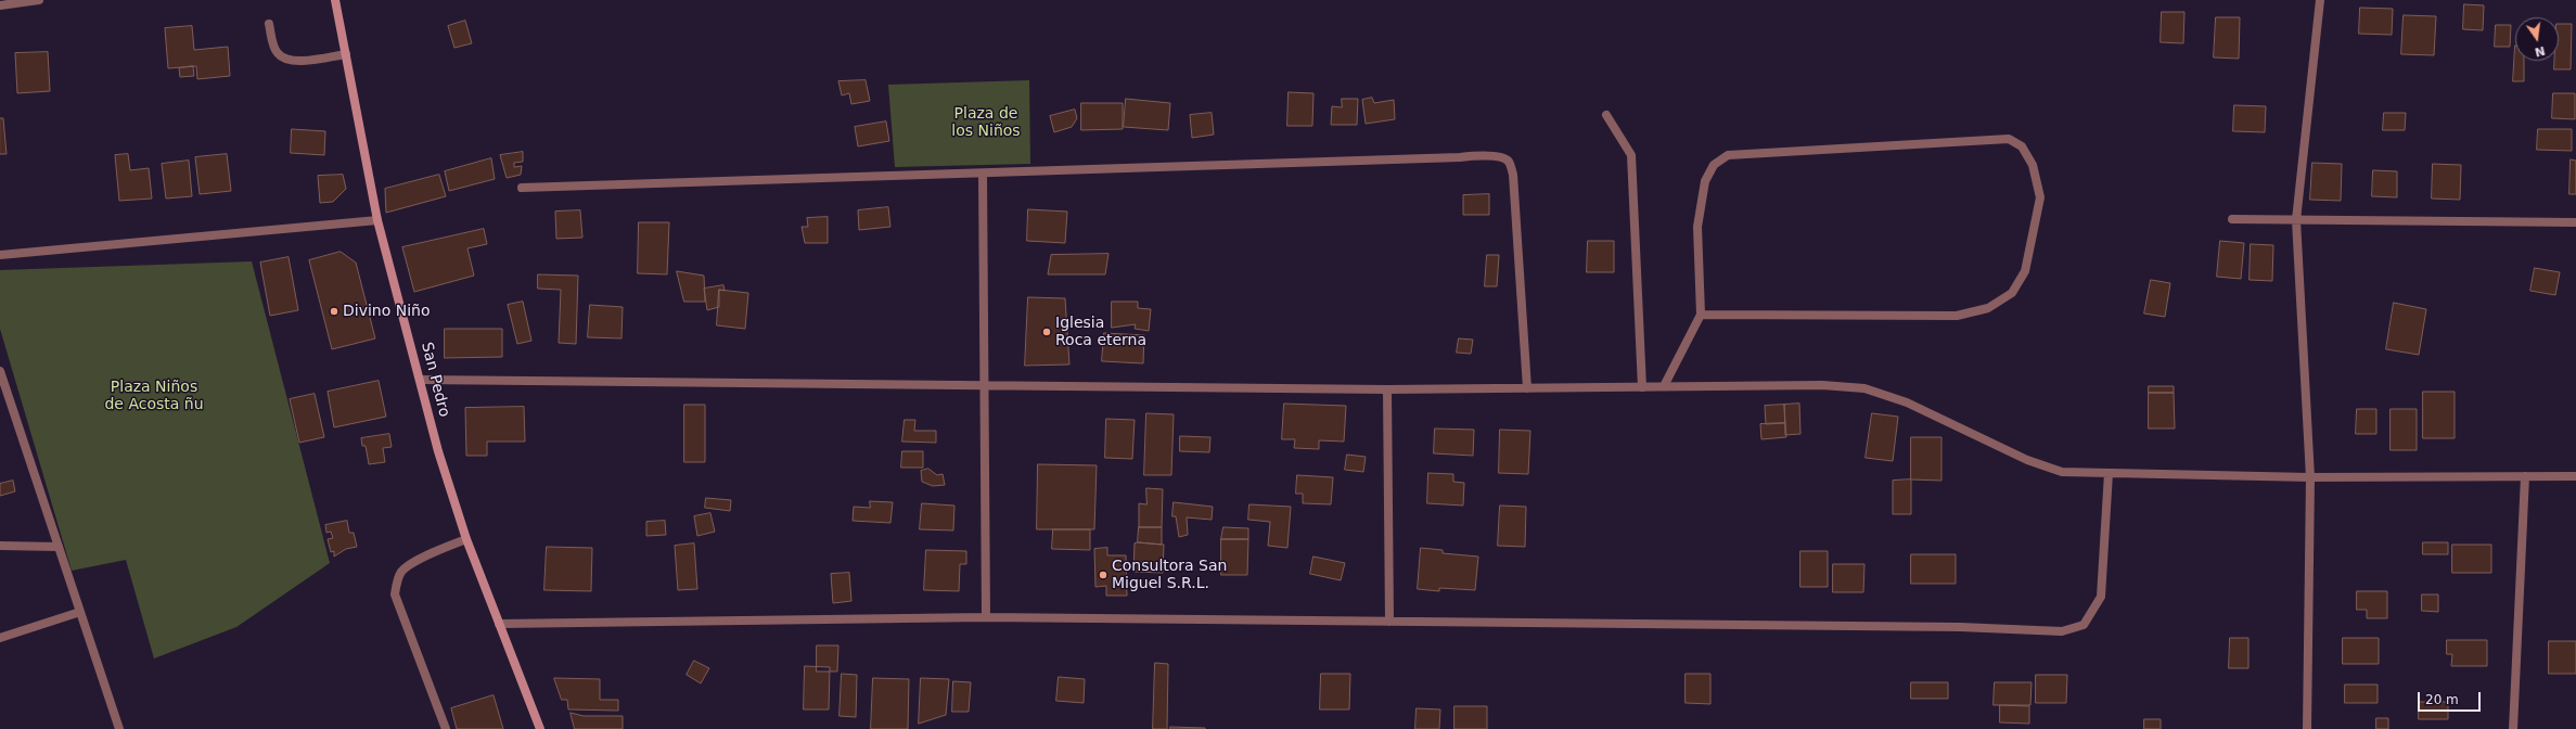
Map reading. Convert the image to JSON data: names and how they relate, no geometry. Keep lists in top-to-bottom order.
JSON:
{
  "streets": {
    "main road": ["San Pedro"]
  },
  "parks": ["Plaza de los Niños", "Plaza Niños de Acosta ñu"],
  "places": ["Divino Niño", "Iglesia Roca eterna", "Consultora San Miguel S.R.L."],
  "scale_bar": "20 m",
  "north": "bottom"
}
